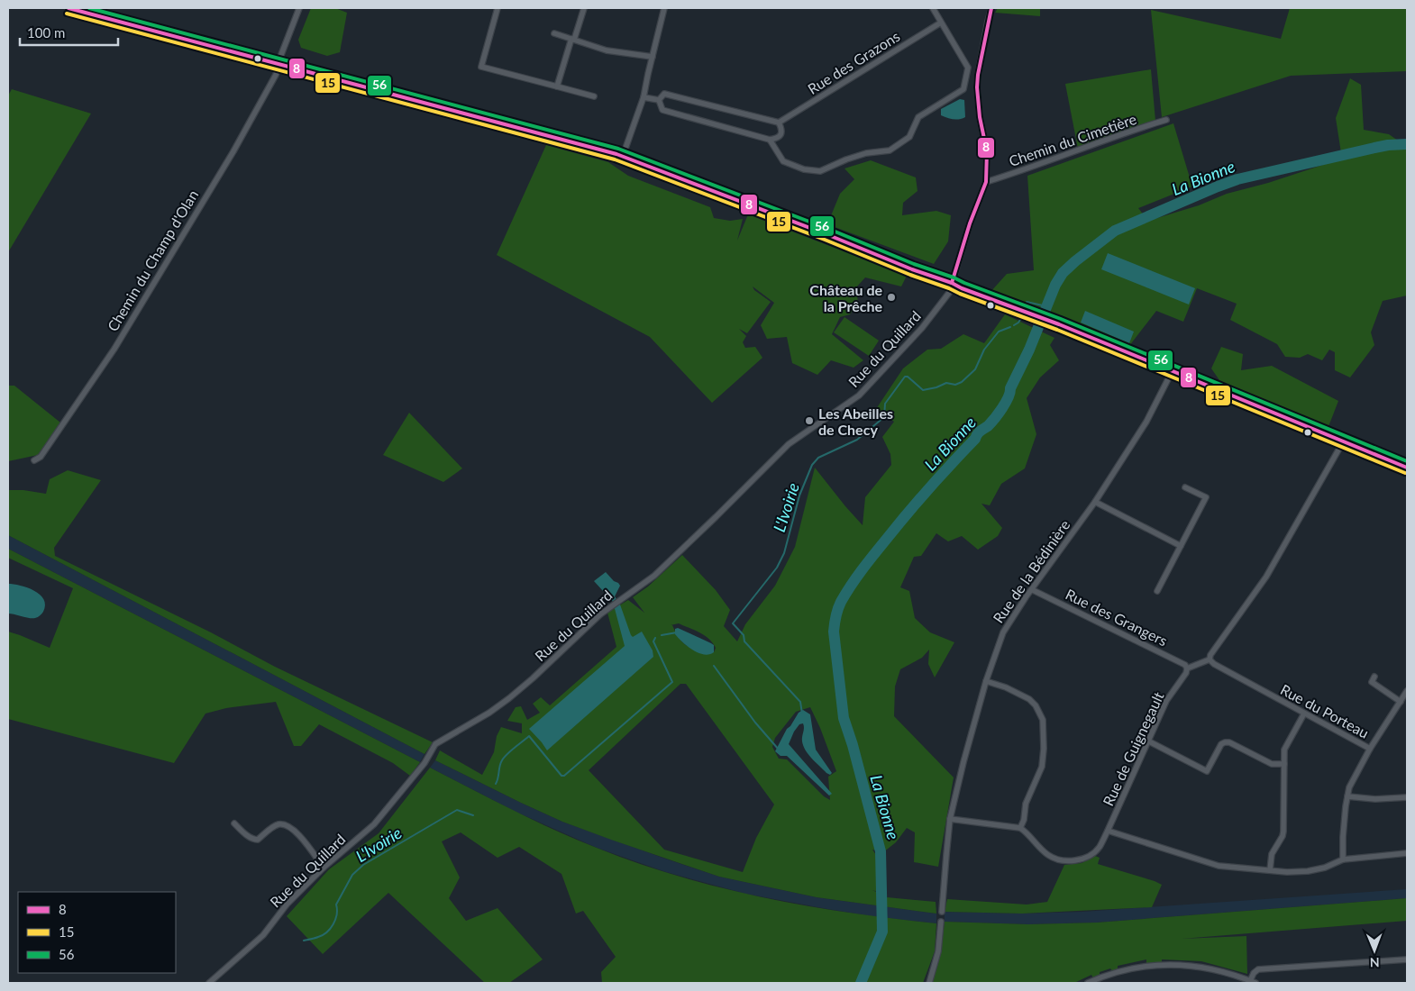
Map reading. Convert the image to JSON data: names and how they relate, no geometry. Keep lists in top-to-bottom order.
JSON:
{
  "streets": {
    "street": [
      "Rue des Grazons",
      "Chemin du Cimetière",
      "Chemin du Champ d'Olan",
      "Rue du Quillard",
      "Rue de la Bédinière",
      "Rue des Grangers",
      "Rue du Porteau",
      "Rue de Guignegault"
    ]
  },
  "crossings": [
    ["Chemin du Cimetière", "Rue du Quillard"],
    ["Rue de la Bédinière", "Rue des Grangers"],
    ["Rue des Grangers", "Rue de Guignegault"]
  ],
  "water": ["La Bionne", "L'Ivoirie"],
  "places": ["Château de la Prêche", "Les Abeilles de Checy"],
  "lines": ["transit line 8", "transit line 56", "transit line 15"],
  "legend": ["8", "15", "56"],
  "scale_bar": "100 m",
  "north": "bottom"
}
